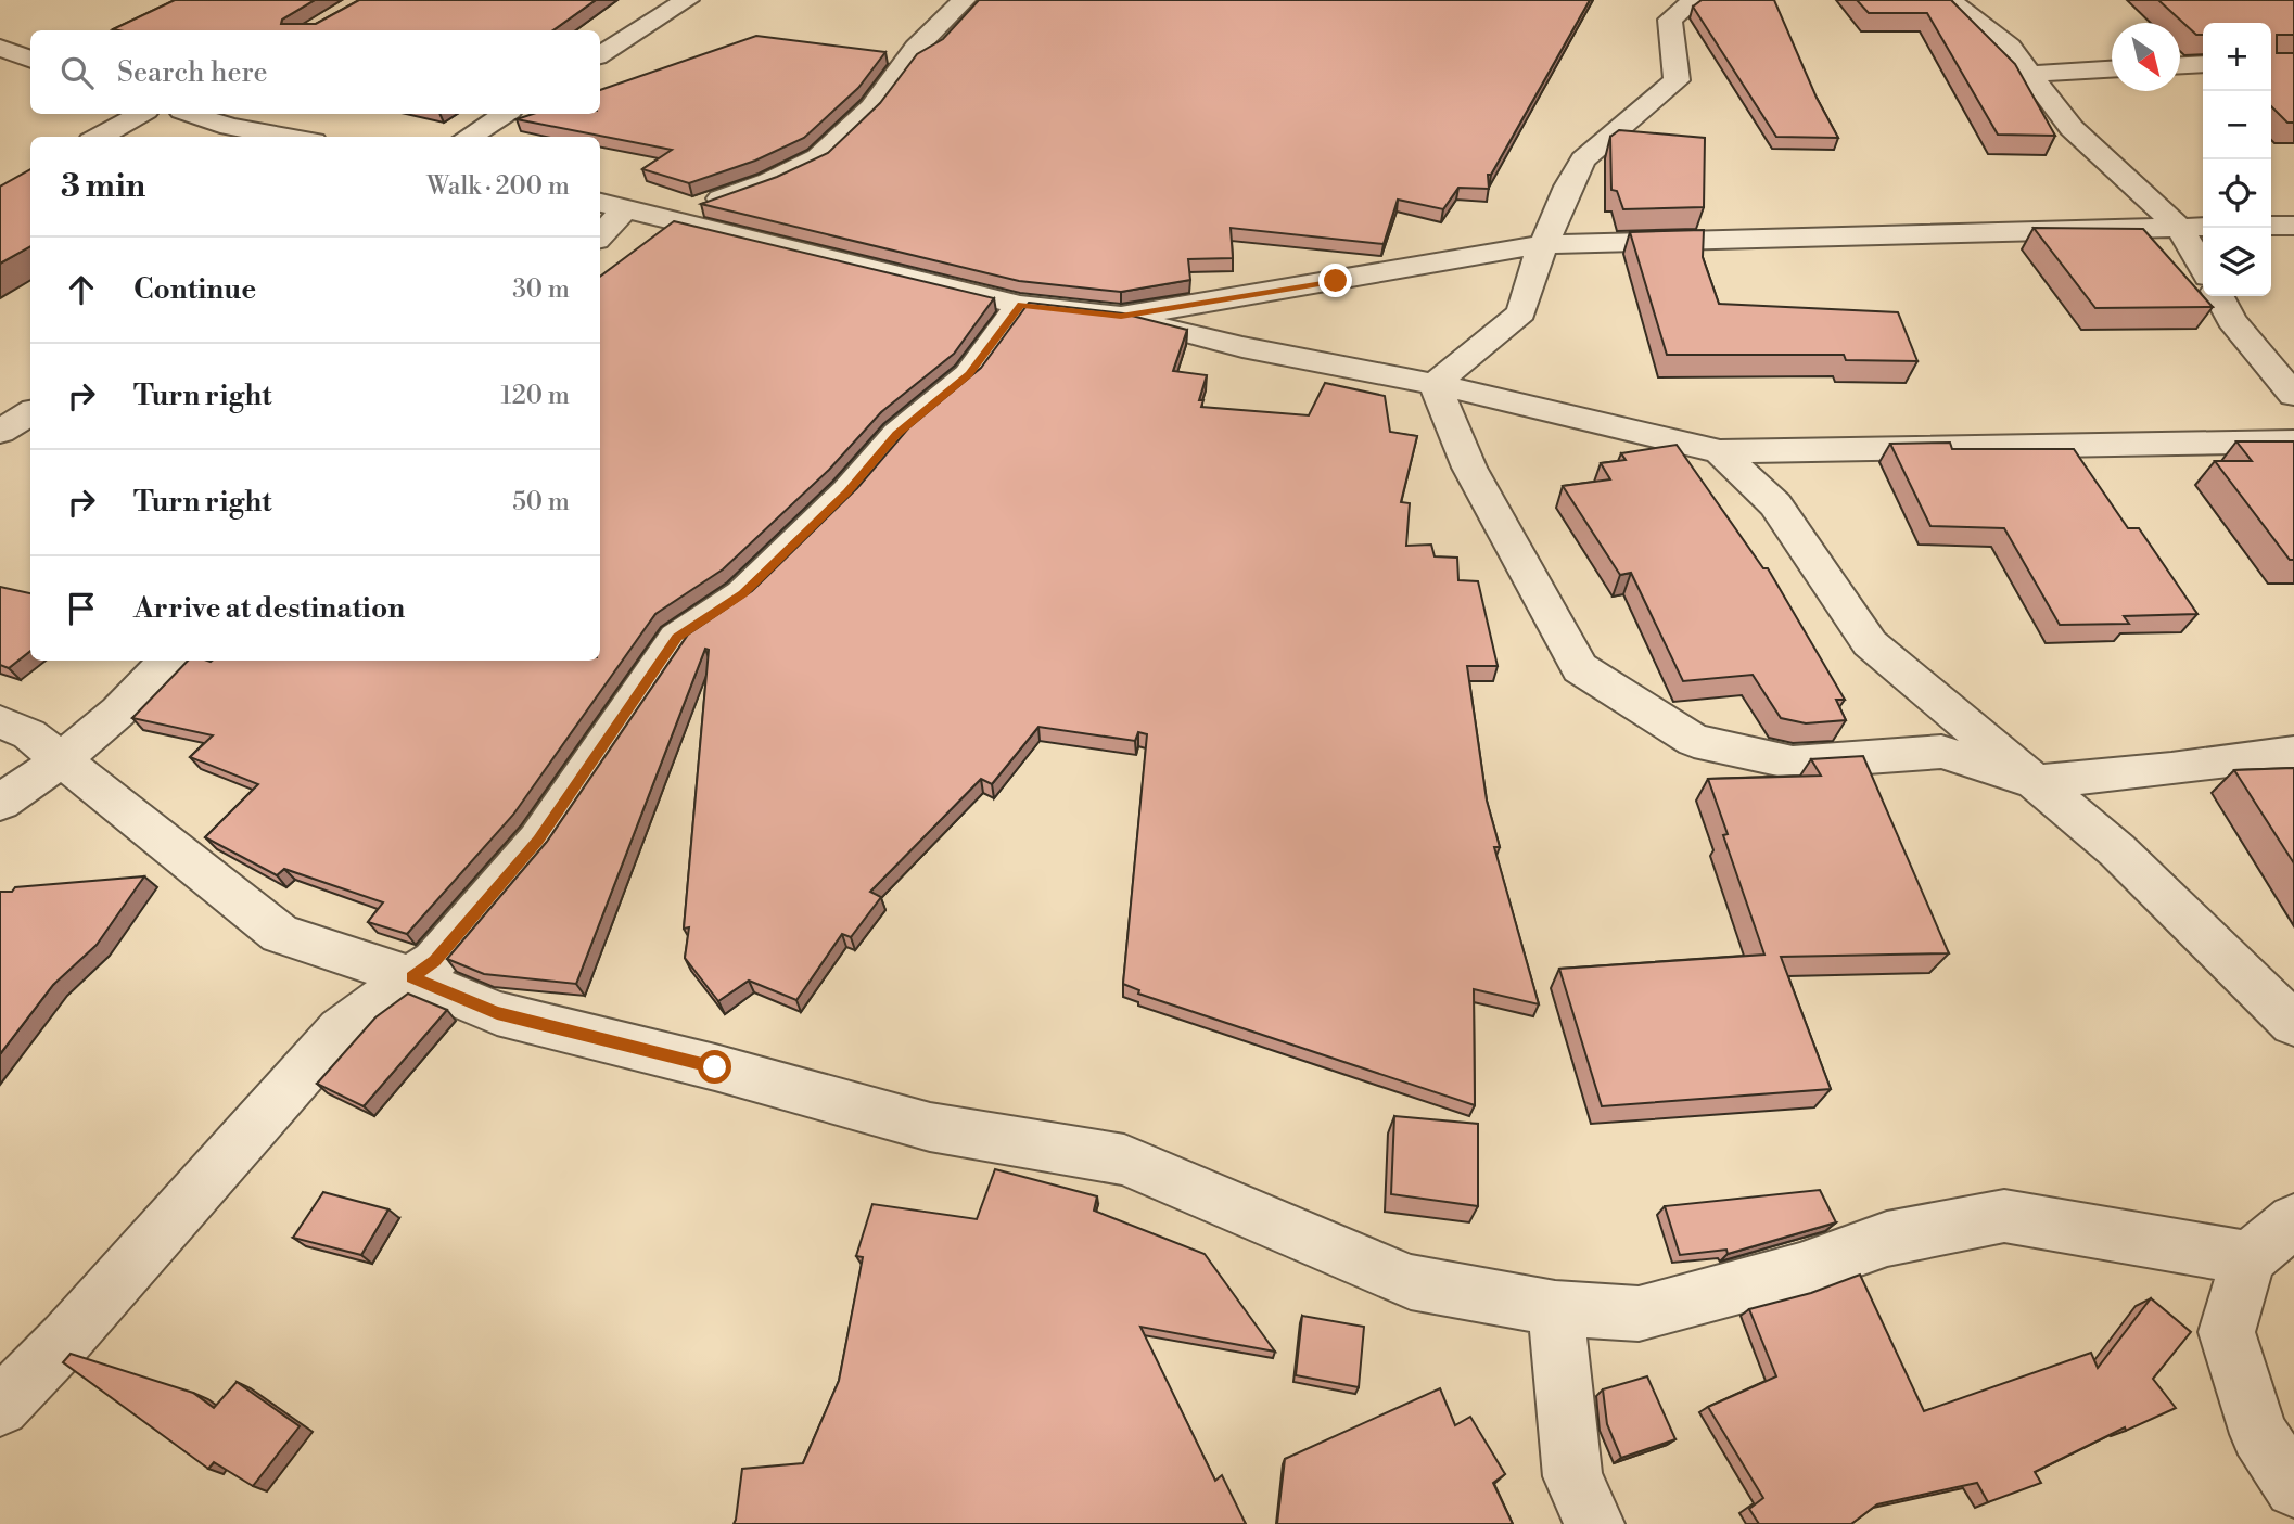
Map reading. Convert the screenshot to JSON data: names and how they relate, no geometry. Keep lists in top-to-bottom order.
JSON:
{
  "north": "bottom right",
  "page": {
    "map_buttons": ["+", "−"],
    "search": "Search here",
    "heading": ["3 min", "Walk · 200 m"],
    "list": [
      ["Continue", "30 m"],
      ["Turn right", "120 m"],
      ["Turn right", "50 m"],
      "Arrive at destination"
    ]
  }
}
